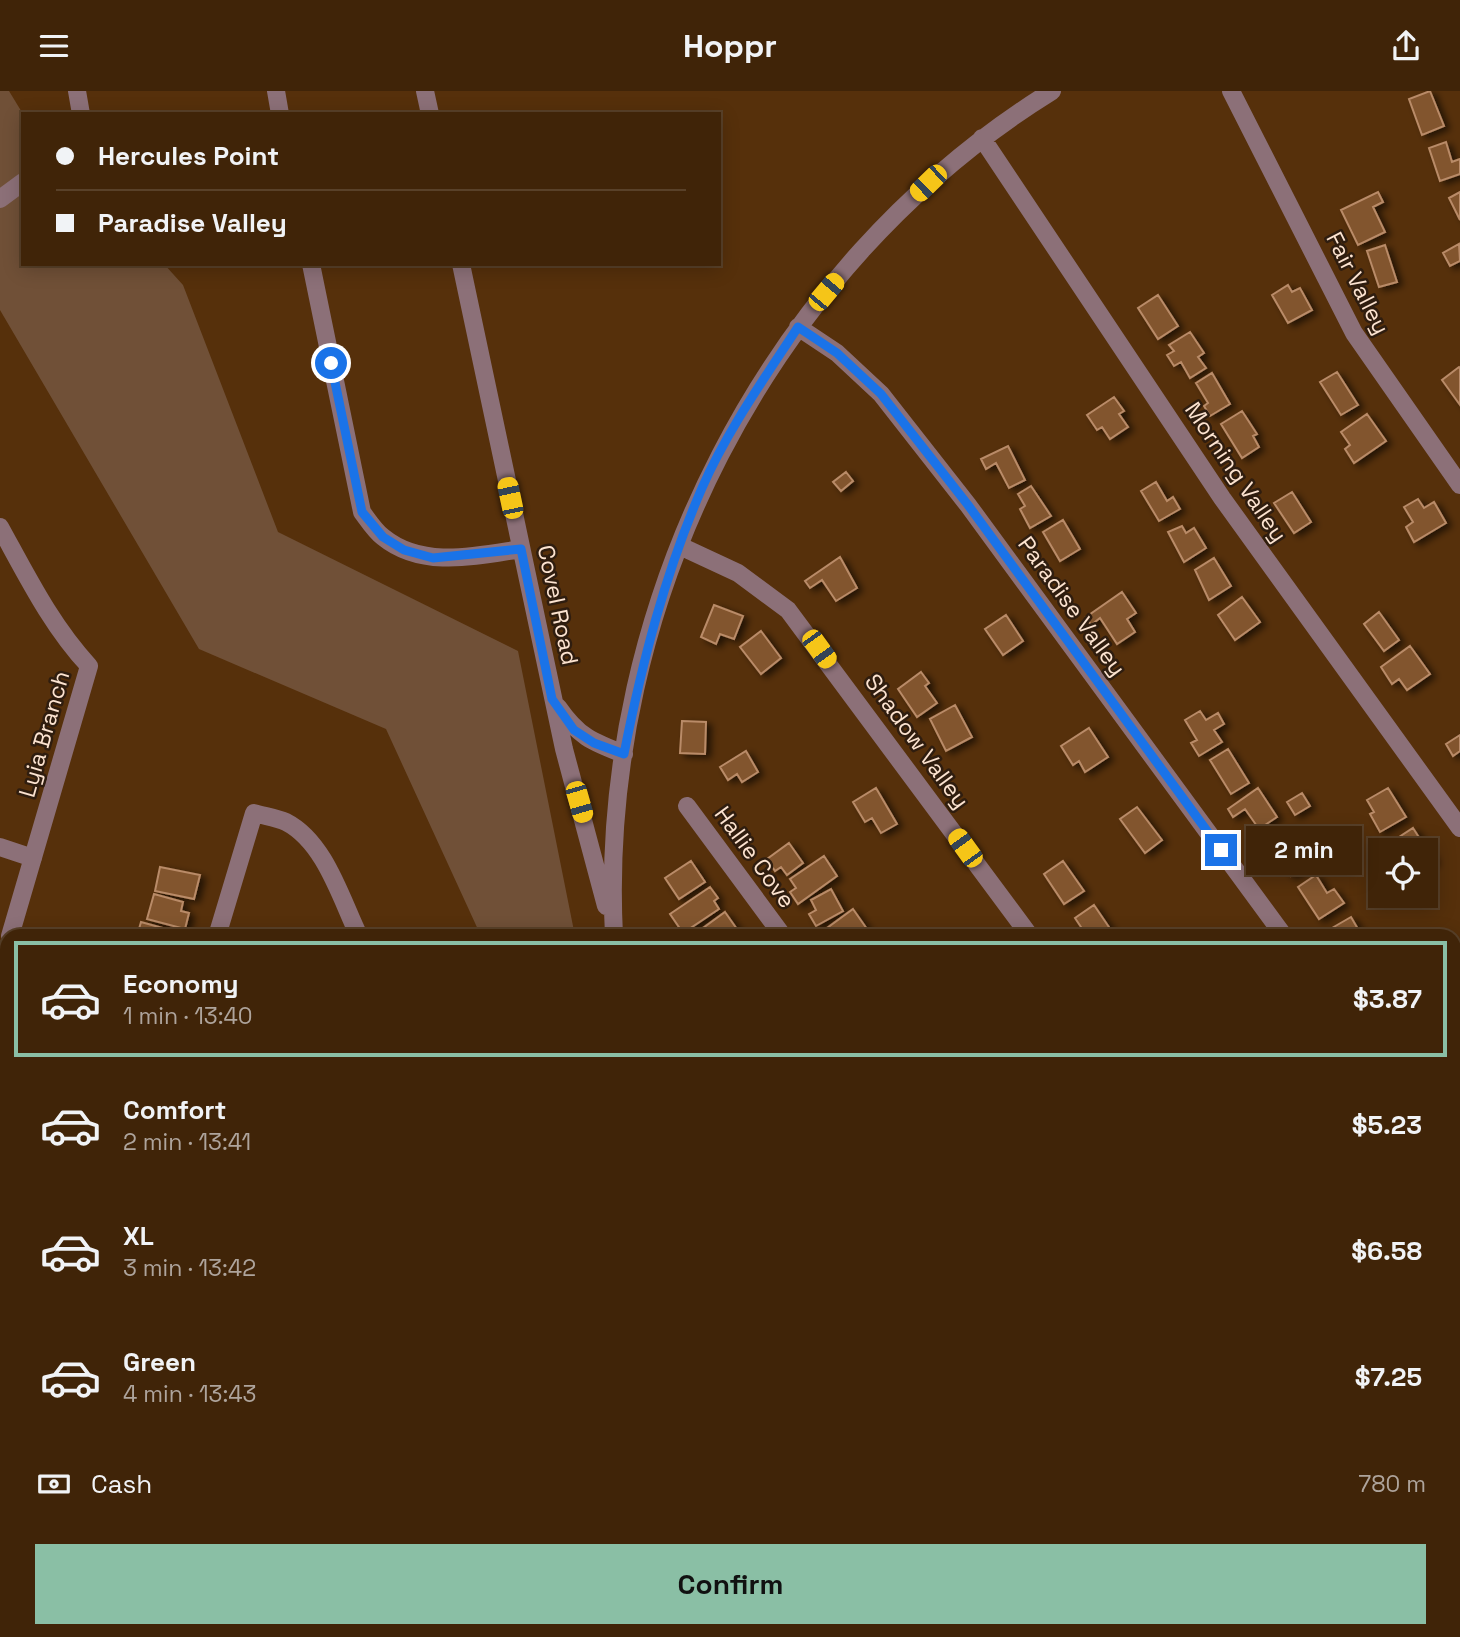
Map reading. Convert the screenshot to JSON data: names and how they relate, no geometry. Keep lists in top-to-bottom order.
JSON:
{
  "streets": {
    "street": [
      "Fair Valley",
      "Morning Valley",
      "Covel Road",
      "Paradise Valley",
      "Lyia Branch",
      "Shadow Valley",
      "Hallie Cove"
    ]
  },
  "page": {
    "header": "Hoppr",
    "banner": ["Hercules Point", "Paradise Valley"],
    "bubble": "2 min",
    "list": [
      {
        "name": "Economy",
        "note": "1 min · 13:40",
        "value": "$3.87"
      },
      {
        "name": "Comfort",
        "note": "2 min · 13:41",
        "value": "$5.23"
      },
      {
        "name": "XL",
        "note": "3 min · 13:42",
        "value": "$6.58"
      },
      {
        "name": "Green",
        "note": "4 min · 13:43",
        "value": "$7.25"
      }
    ],
    "pay": ["Cash", "780 m"],
    "buttons": "Confirm"
  }
}
